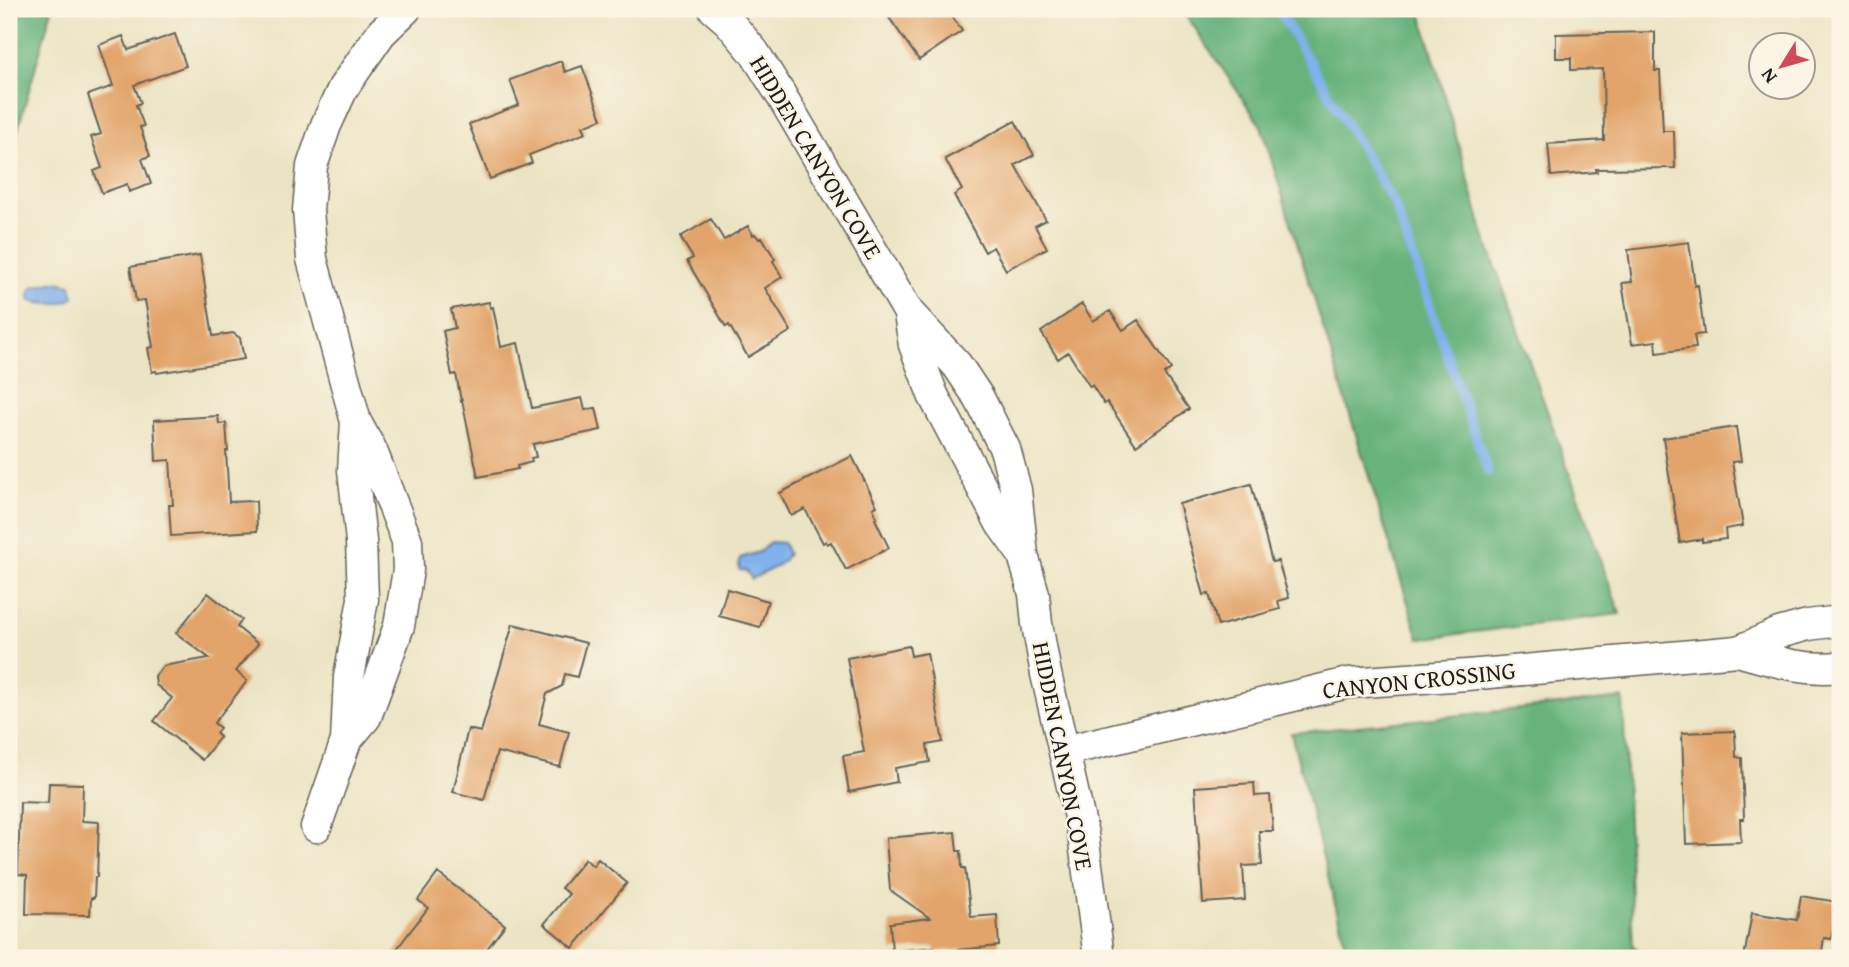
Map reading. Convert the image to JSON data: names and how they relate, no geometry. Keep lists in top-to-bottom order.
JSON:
{
  "streets": {
    "street": ["HIDDEN CANYON COVE", "CANYON CROSSING"]
  },
  "crossings": [
    ["HIDDEN CANYON COVE", "CANYON CROSSING"]
  ],
  "north": "bottom left"
}
